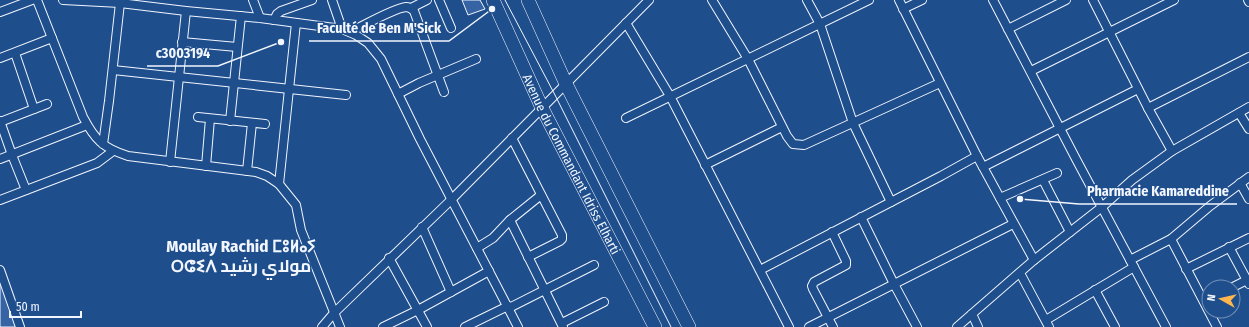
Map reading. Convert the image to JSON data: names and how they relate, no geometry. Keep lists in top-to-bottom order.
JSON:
{
  "streets": {
    "main road": ["Avenue du Commandant Idriss Elharti"]
  },
  "districts": ["Moulay Rachid ⵎⵓⵍⴰⵢ ⵔⵛⵉⴷ مولاي رشيد"],
  "places": ["Faculté de Ben M'Sick", "c3003194", "Pharmacie Kamareddine"],
  "scale_bar": "50 m",
  "north": "left"
}
